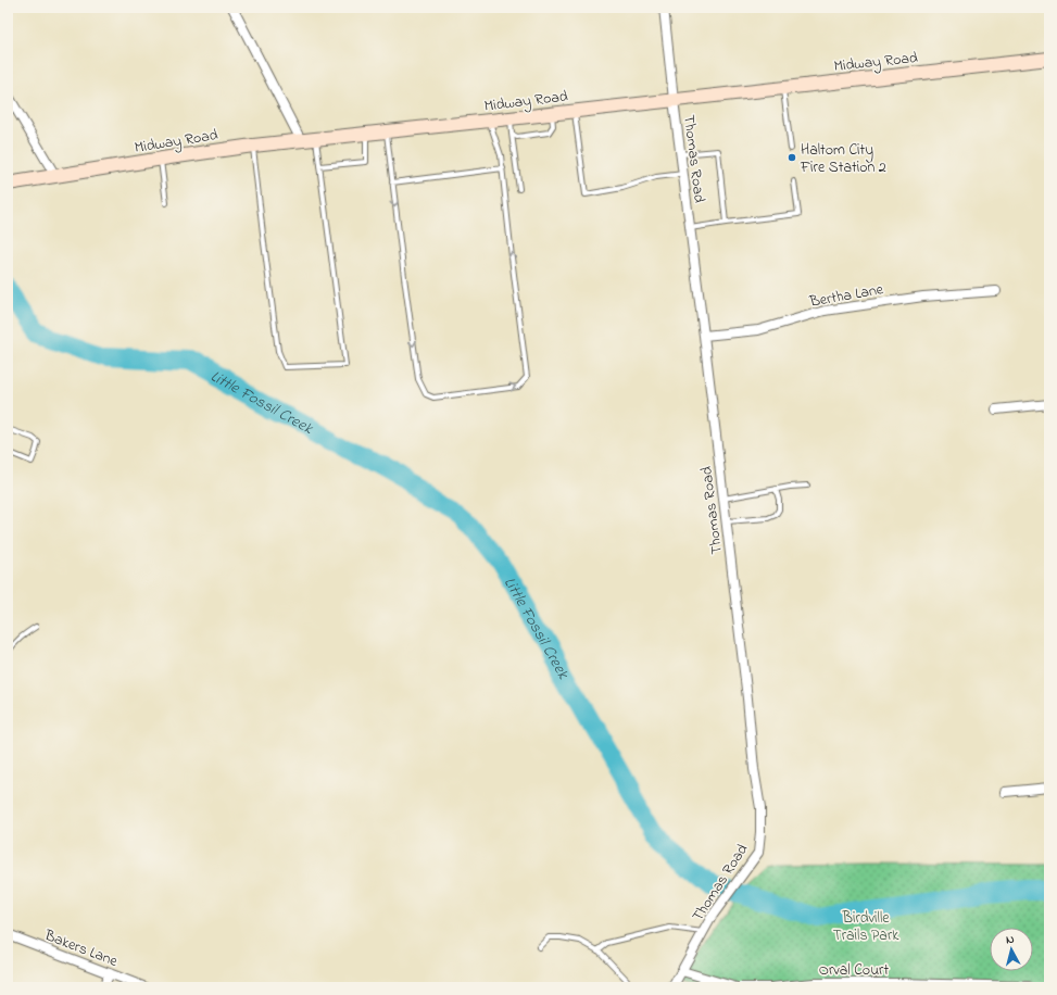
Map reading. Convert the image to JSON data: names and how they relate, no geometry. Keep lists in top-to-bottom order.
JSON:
{
  "streets": {
    "main road": ["Midway Road"],
    "street": [
      "Thomas Road",
      "Bertha Lane",
      "Bakers Lane",
      "Orval Court"
    ]
  },
  "crossings": [
    ["Midway Road", "Thomas Road"],
    ["Thomas Road", "Bertha Lane"],
    ["Thomas Road", "Orval Court"]
  ],
  "water": ["Little Fossil Creek"],
  "parks": ["Birdville Trails Park"],
  "places": ["Haltom City Fire Station 2"],
  "north": "top"
}
